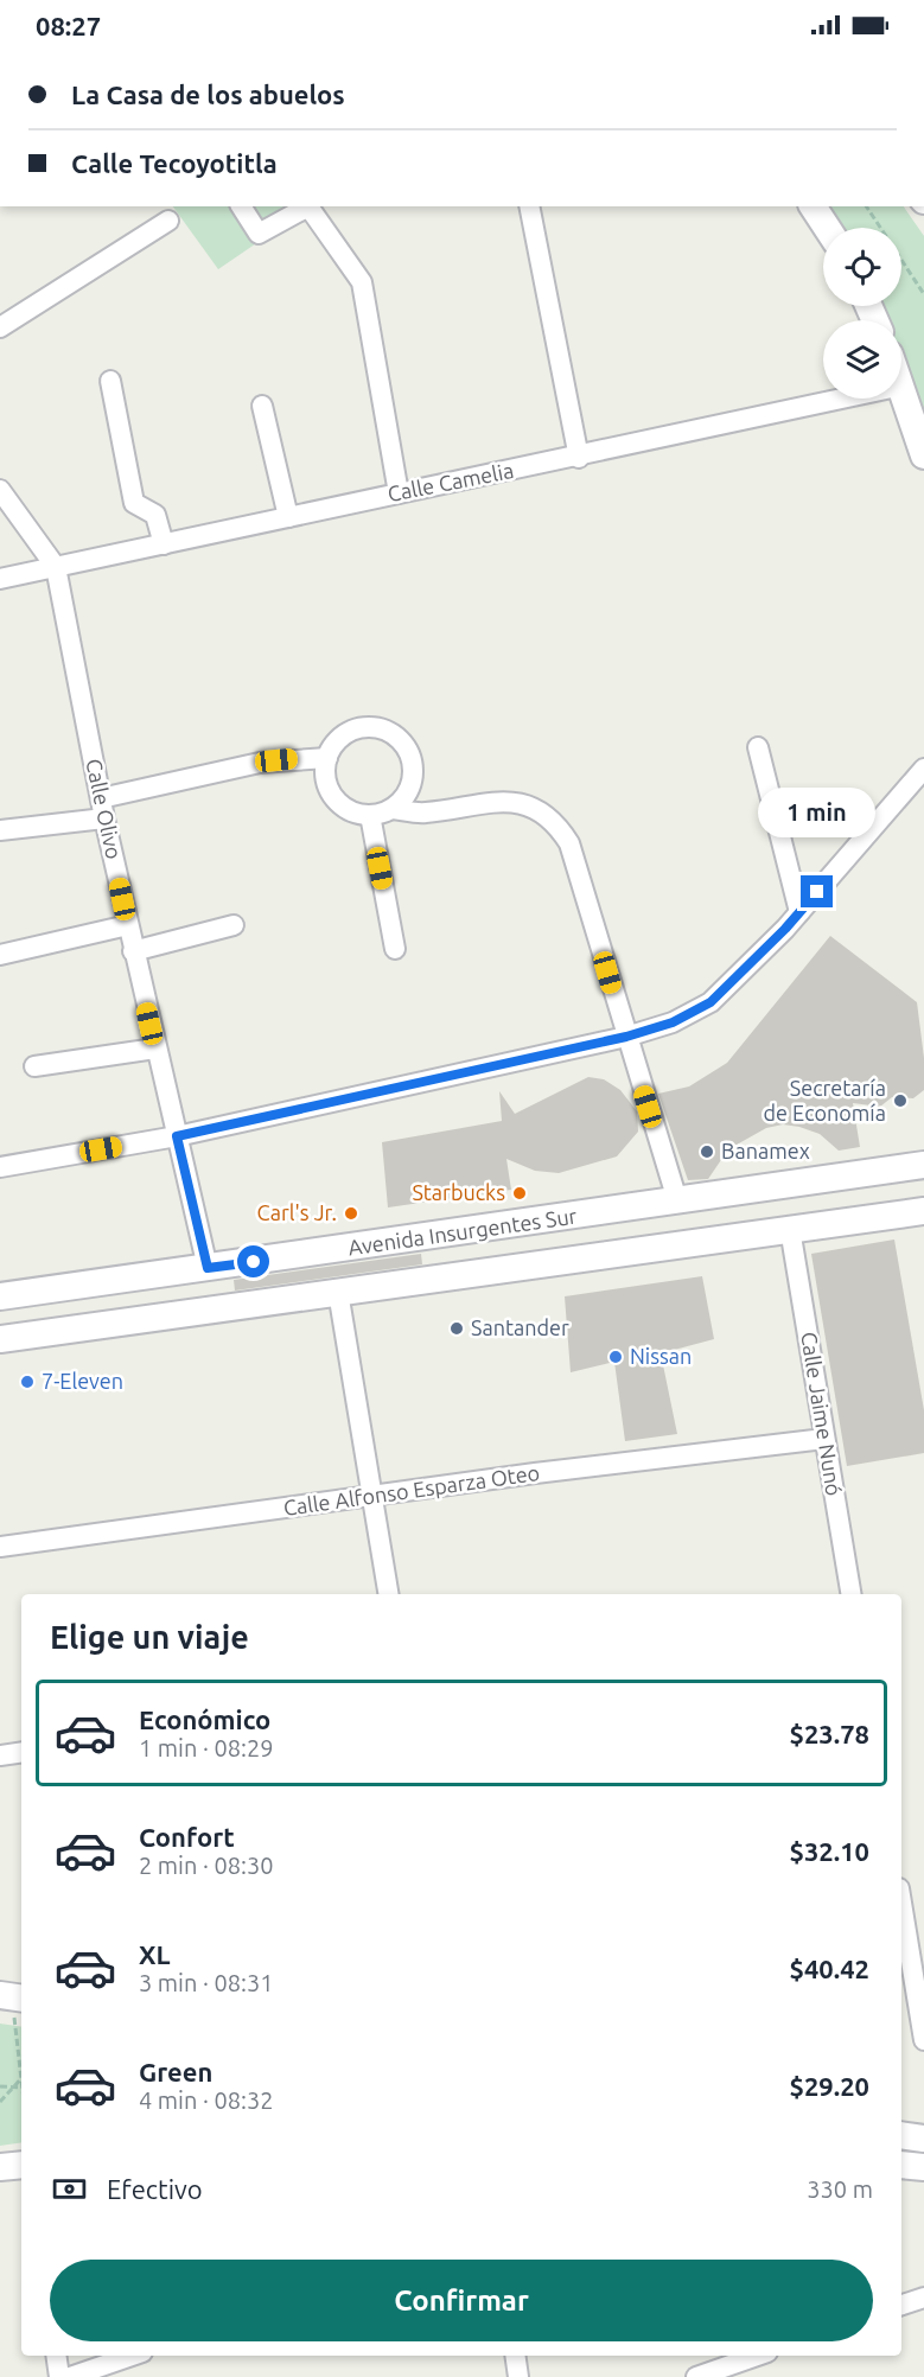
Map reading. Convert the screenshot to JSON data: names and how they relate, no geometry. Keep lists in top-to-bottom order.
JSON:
{
  "streets": {
    "main road": ["Avenida Insurgentes Sur"],
    "street": [
      "Calle Camelia",
      "Calle Olivo",
      "Calle Jaime Nunó",
      "Calle Alfonso Esparza Oteo"
    ]
  },
  "crossings": [
    ["Calle Camelia", "Calle Olivo"],
    ["Calle Olivo", "Avenida Insurgentes Sur"],
    ["Avenida Insurgentes Sur", "Calle Jaime Nunó"],
    ["Calle Jaime Nunó", "Calle Alfonso Esparza Oteo"]
  ],
  "places": [
    "Secretaría de Economía",
    "Banamex",
    "Starbucks",
    "Carl's Jr.",
    "Santander",
    "Nissan",
    "7-Eleven"
  ],
  "page": {
    "status": "08:27",
    "banner": ["La Casa de los abuelos", "Calle Tecoyotitla"],
    "bubble": "1 min",
    "heading": "Elige un viaje",
    "list": [
      {
        "name": "Económico",
        "note": "1 min · 08:29",
        "value": "$23.78"
      },
      {
        "name": "Confort",
        "note": "2 min · 08:30",
        "value": "$32.10"
      },
      {
        "name": "XL",
        "note": "3 min · 08:31",
        "value": "$40.42"
      },
      {
        "name": "Green",
        "note": "4 min · 08:32",
        "value": "$29.20"
      }
    ],
    "pay": ["Efectivo", "330 m"],
    "buttons": "Confirmar"
  }
}
